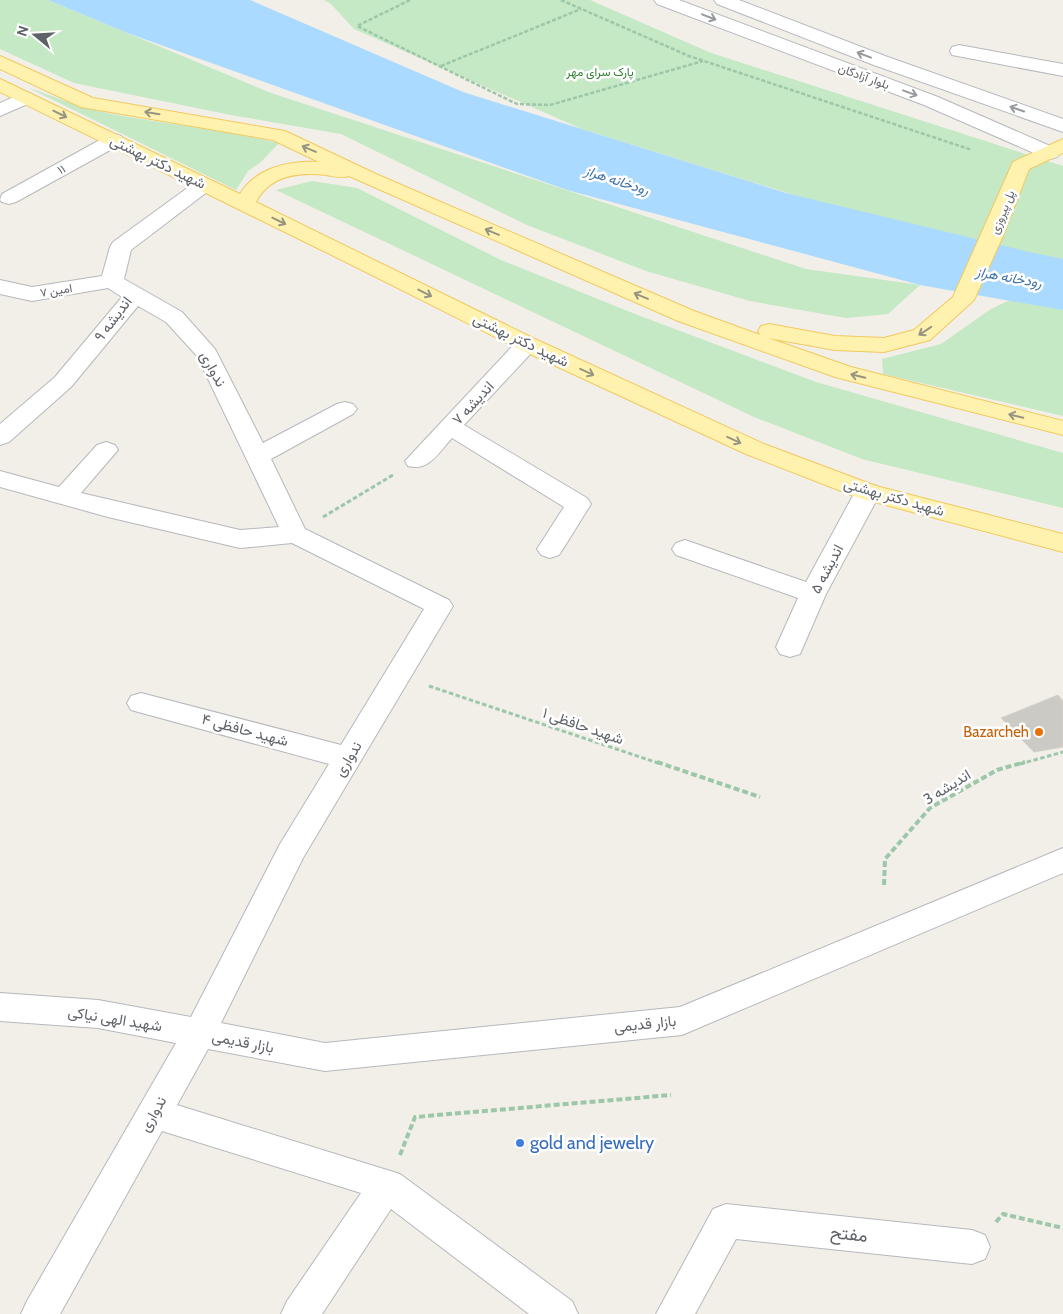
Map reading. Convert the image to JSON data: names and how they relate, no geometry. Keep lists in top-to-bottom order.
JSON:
{
  "streets": {
    "main road": ["شهید دکتر بهشتی", "پل پیروزی"],
    "street": [
      "بلوار آزادگان",
      "۱۱",
      "امین ۷",
      "اندیشه ۹",
      "ندواری",
      "اندیشه ۷",
      "اندیشه ۵",
      "شهید حافظی ۴",
      "شهید الهی نیاکی",
      "بازار قدیمی",
      "مفتح"
    ],
    "path": ["شهید حافظی ۱", "اندیشه 3"]
  },
  "crossings": [
    ["شهید دکتر بهشتی", "۱۱"],
    ["شهید دکتر بهشتی", "اندیشه ۹"],
    ["شهید دکتر بهشتی", "اندیشه ۷"],
    ["شهید دکتر بهشتی", "اندیشه ۵"],
    ["امین ۷", "اندیشه ۹"],
    ["امین ۷", "ندواری"],
    ["اندیشه ۹", "ندواری"],
    ["ندواری", "شهید حافظی ۱"],
    ["ندواری", "شهید حافظی ۴"],
    ["ندواری", "شهید الهی نیاکی"],
    ["ندواری", "بازار قدیمی"],
    ["شهید الهی نیاکی", "بازار قدیمی"]
  ],
  "one_way": ["پل پیروزی"],
  "water": ["رودخانه هراز"],
  "parks": ["پارک سرای مهر"],
  "places": ["Bazarcheh", "gold and jewelry"],
  "north": "left"
}
